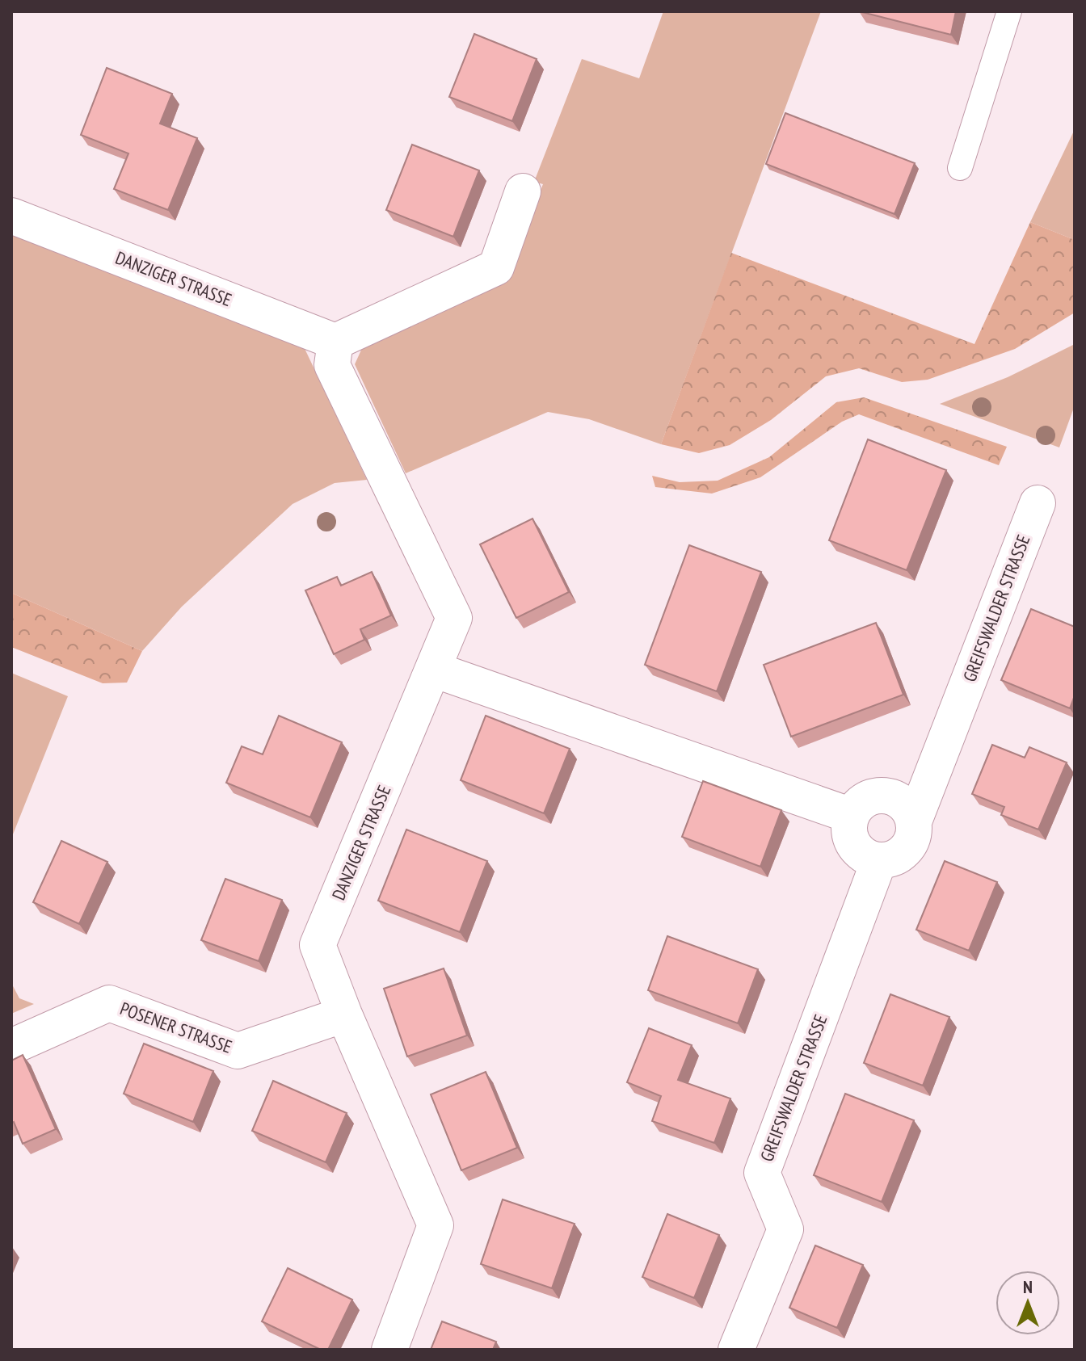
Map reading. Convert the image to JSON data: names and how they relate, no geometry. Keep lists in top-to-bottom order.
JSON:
{
  "streets": {
    "street": ["DANZIGER STRASSE", "GREIFSWALDER STRASSE", "POSENER STRASSE"]
  },
  "crossings": [
    ["DANZIGER STRASSE", "POSENER STRASSE"]
  ],
  "north": "top"
}
